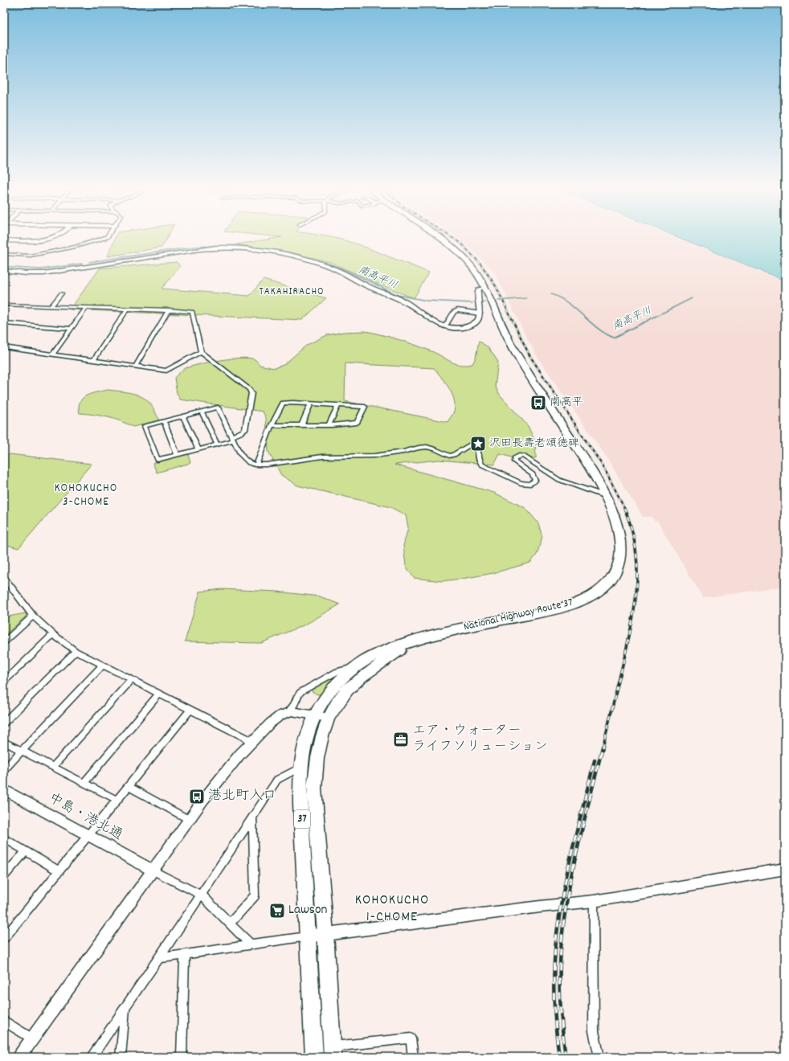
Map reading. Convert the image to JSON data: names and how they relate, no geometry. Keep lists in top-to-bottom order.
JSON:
{
  "streets": {
    "highway": ["National Highway Route 37", "37"],
    "street": ["中島・港北通"]
  },
  "districts": ["TAKAHIRACHO", "KOHOKUCHO 3-CHOME", "KOHOKUCHO 1-CHOME"],
  "water": ["南高平川"],
  "places": {
    "bus stop": ["南高平", "港北町入口"],
    "place": ["沢田長壽老頌徳碑"],
    "office": ["エア・ウォーター ライフソリューション"],
    "supermarket": ["Lawson"]
  }
}
